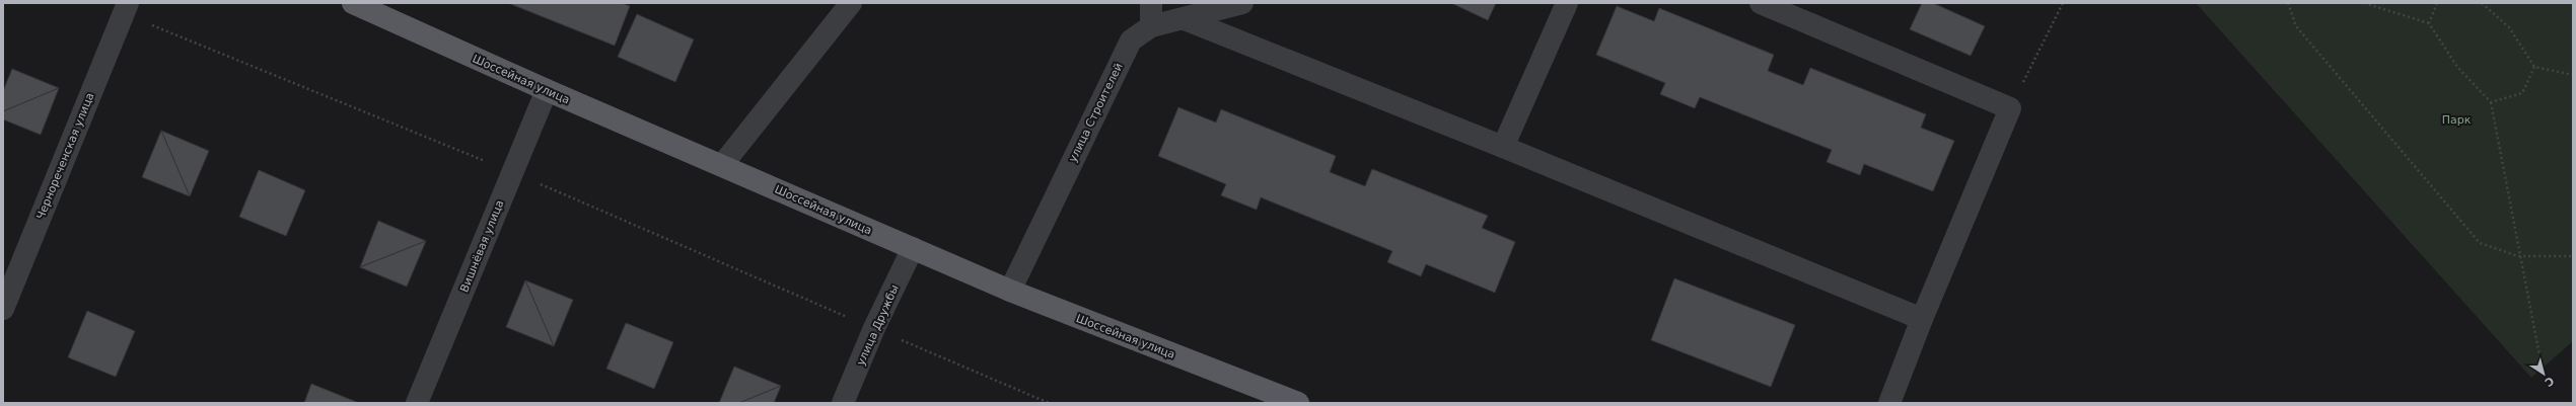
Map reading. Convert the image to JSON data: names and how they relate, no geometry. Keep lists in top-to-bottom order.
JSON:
{
  "streets": {
    "main road": ["Шоссейная улица"],
    "street": [
      "улица Строителей",
      "Чернореченская улица",
      "Вишнёвая улица",
      "улица Дружбы"
    ]
  },
  "crossings": [
    ["Шоссейная улица", "улица Строителей"],
    ["Шоссейная улица", "Вишнёвая улица"],
    ["Шоссейная улица", "улица Дружбы"]
  ],
  "parks": ["Парк"],
  "north": "bottom right"
}
